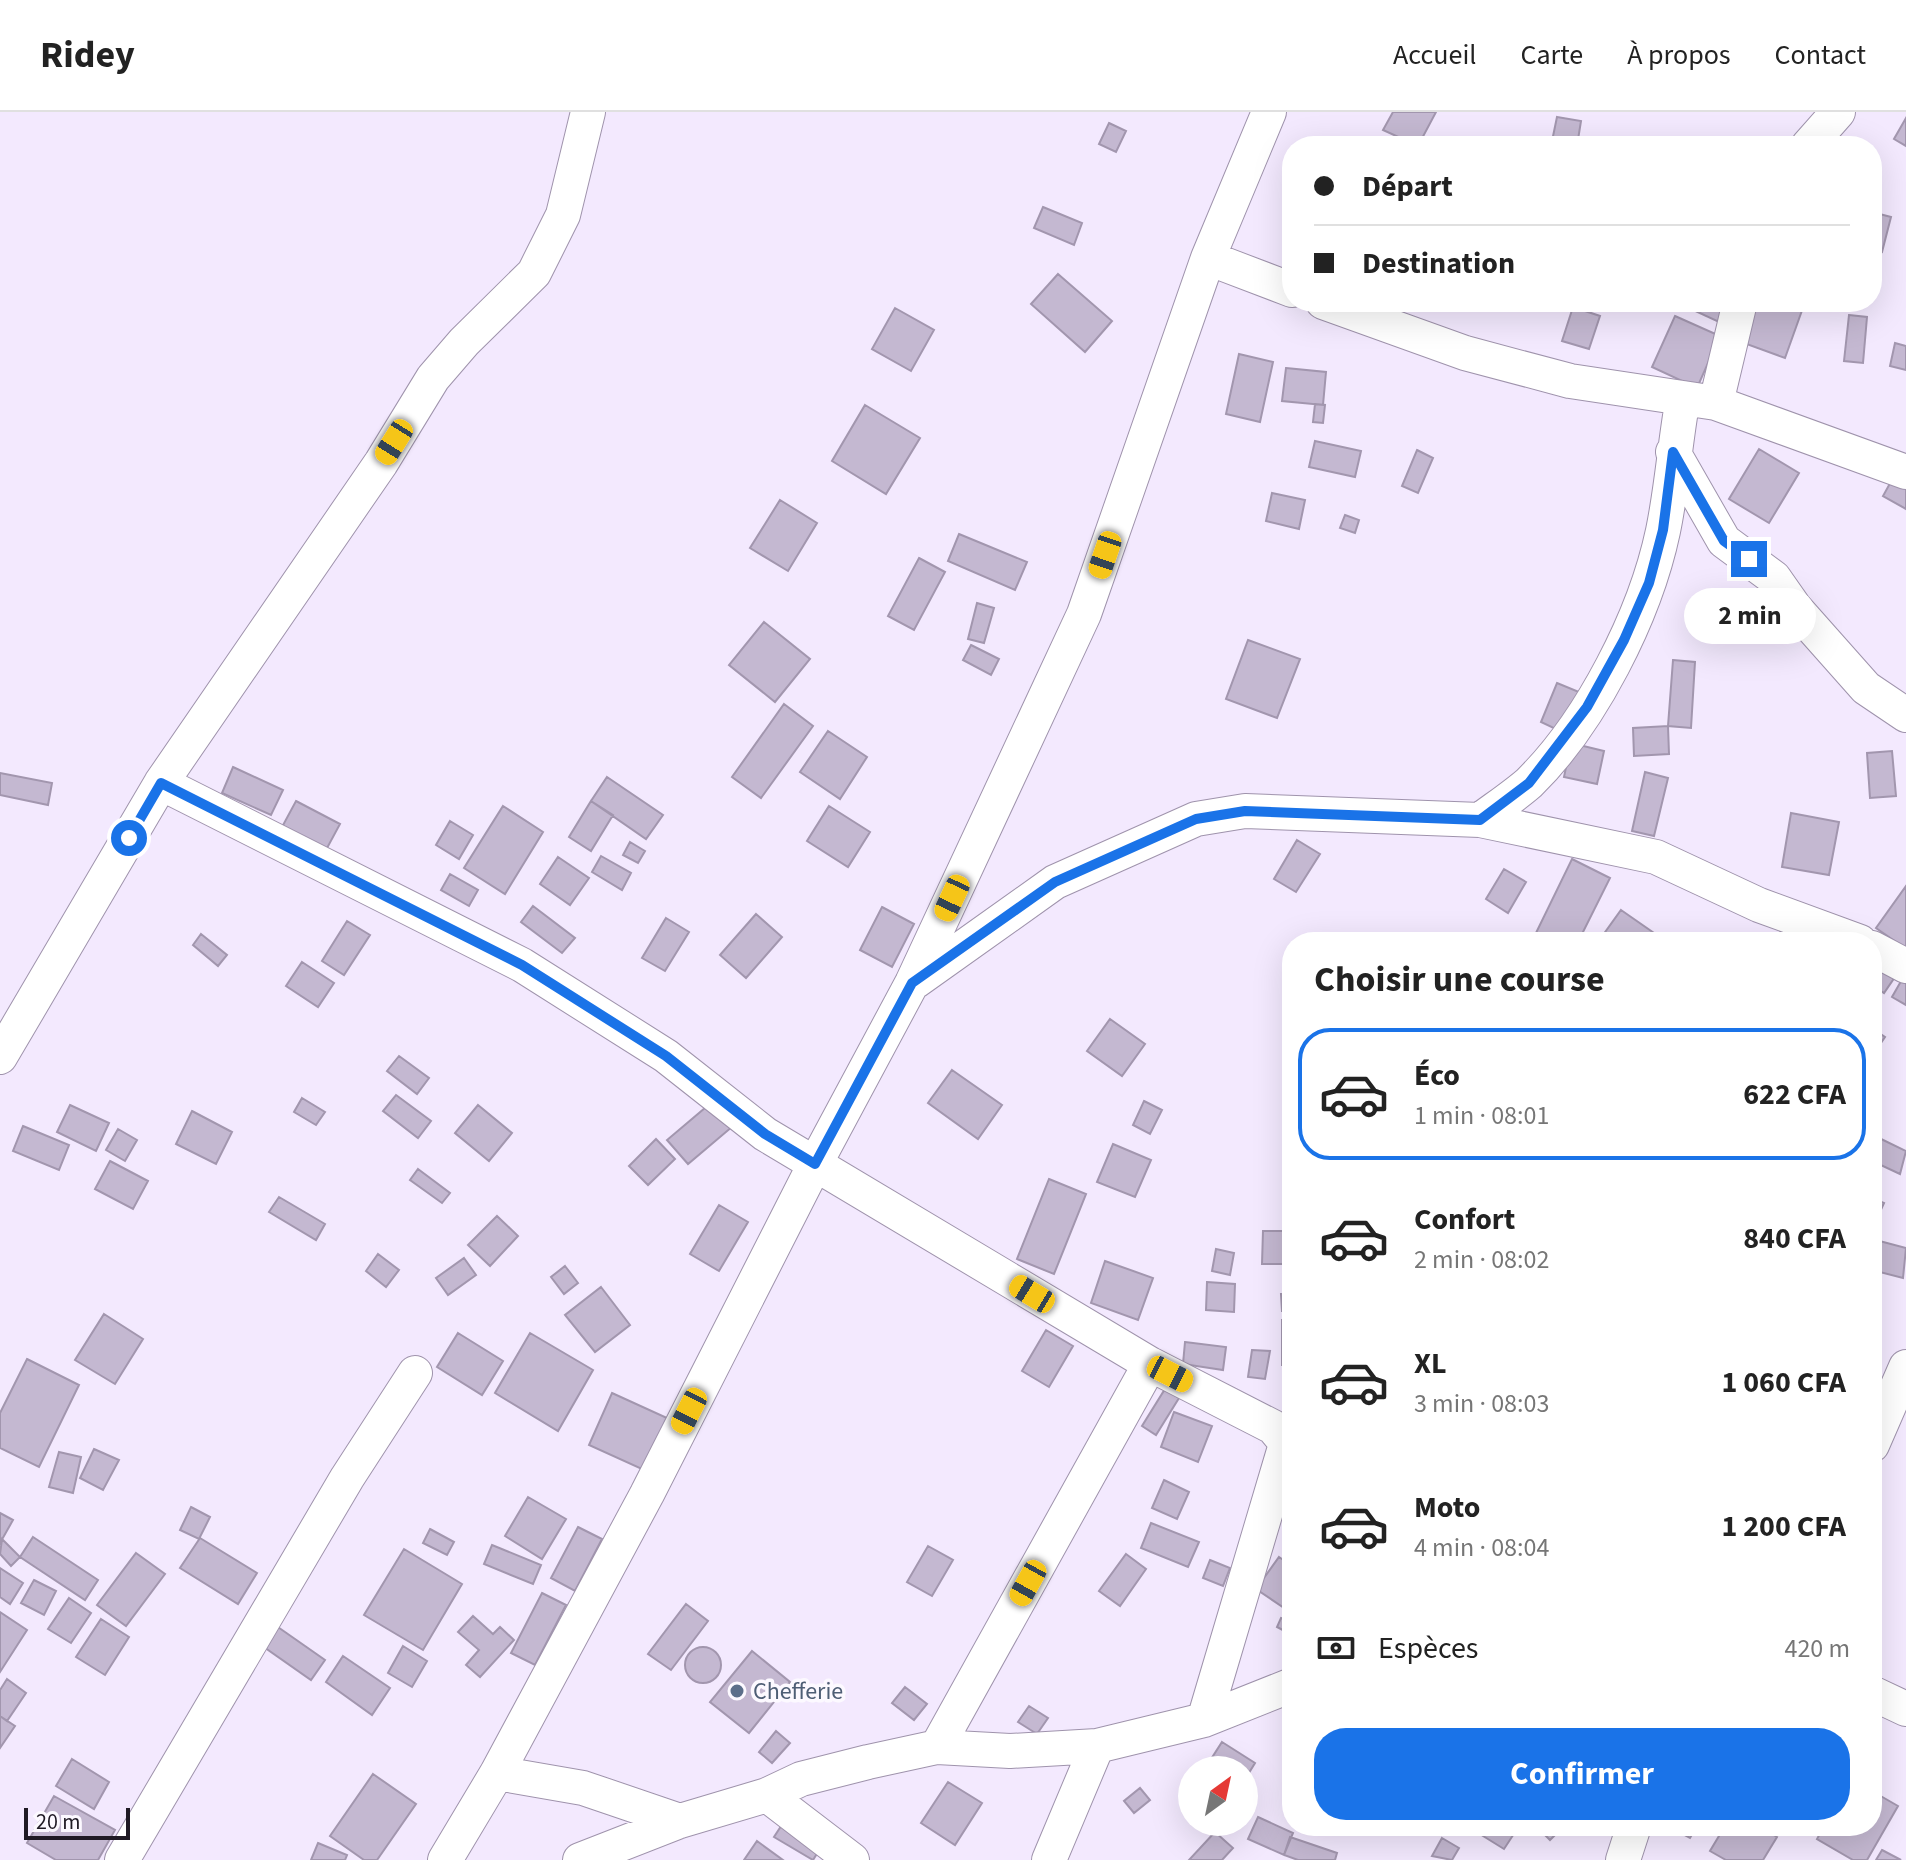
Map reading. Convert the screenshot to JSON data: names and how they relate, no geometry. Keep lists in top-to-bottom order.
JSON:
{
  "places": ["Chefferie"],
  "scale_bar": "20 m",
  "north": "top right",
  "page": {
    "header": "Ridey",
    "nav": [
      "Accueil",
      "Carte",
      "À propos",
      "Contact"
    ],
    "banner": ["Départ", "Destination"],
    "bubble": "2 min",
    "heading": "Choisir une course",
    "list": [
      {
        "name": "Éco",
        "note": "1 min · 08:01",
        "value": "622 CFA"
      },
      {
        "name": "Confort",
        "note": "2 min · 08:02",
        "value": "840 CFA"
      },
      {
        "name": "XL",
        "note": "3 min · 08:03",
        "value": "1 060 CFA"
      },
      {
        "name": "Moto",
        "note": "4 min · 08:04",
        "value": "1 200 CFA"
      }
    ],
    "pay": ["Espèces", "420 m"],
    "buttons": "Confirmer",
    "scale": "20 m"
  }
}
